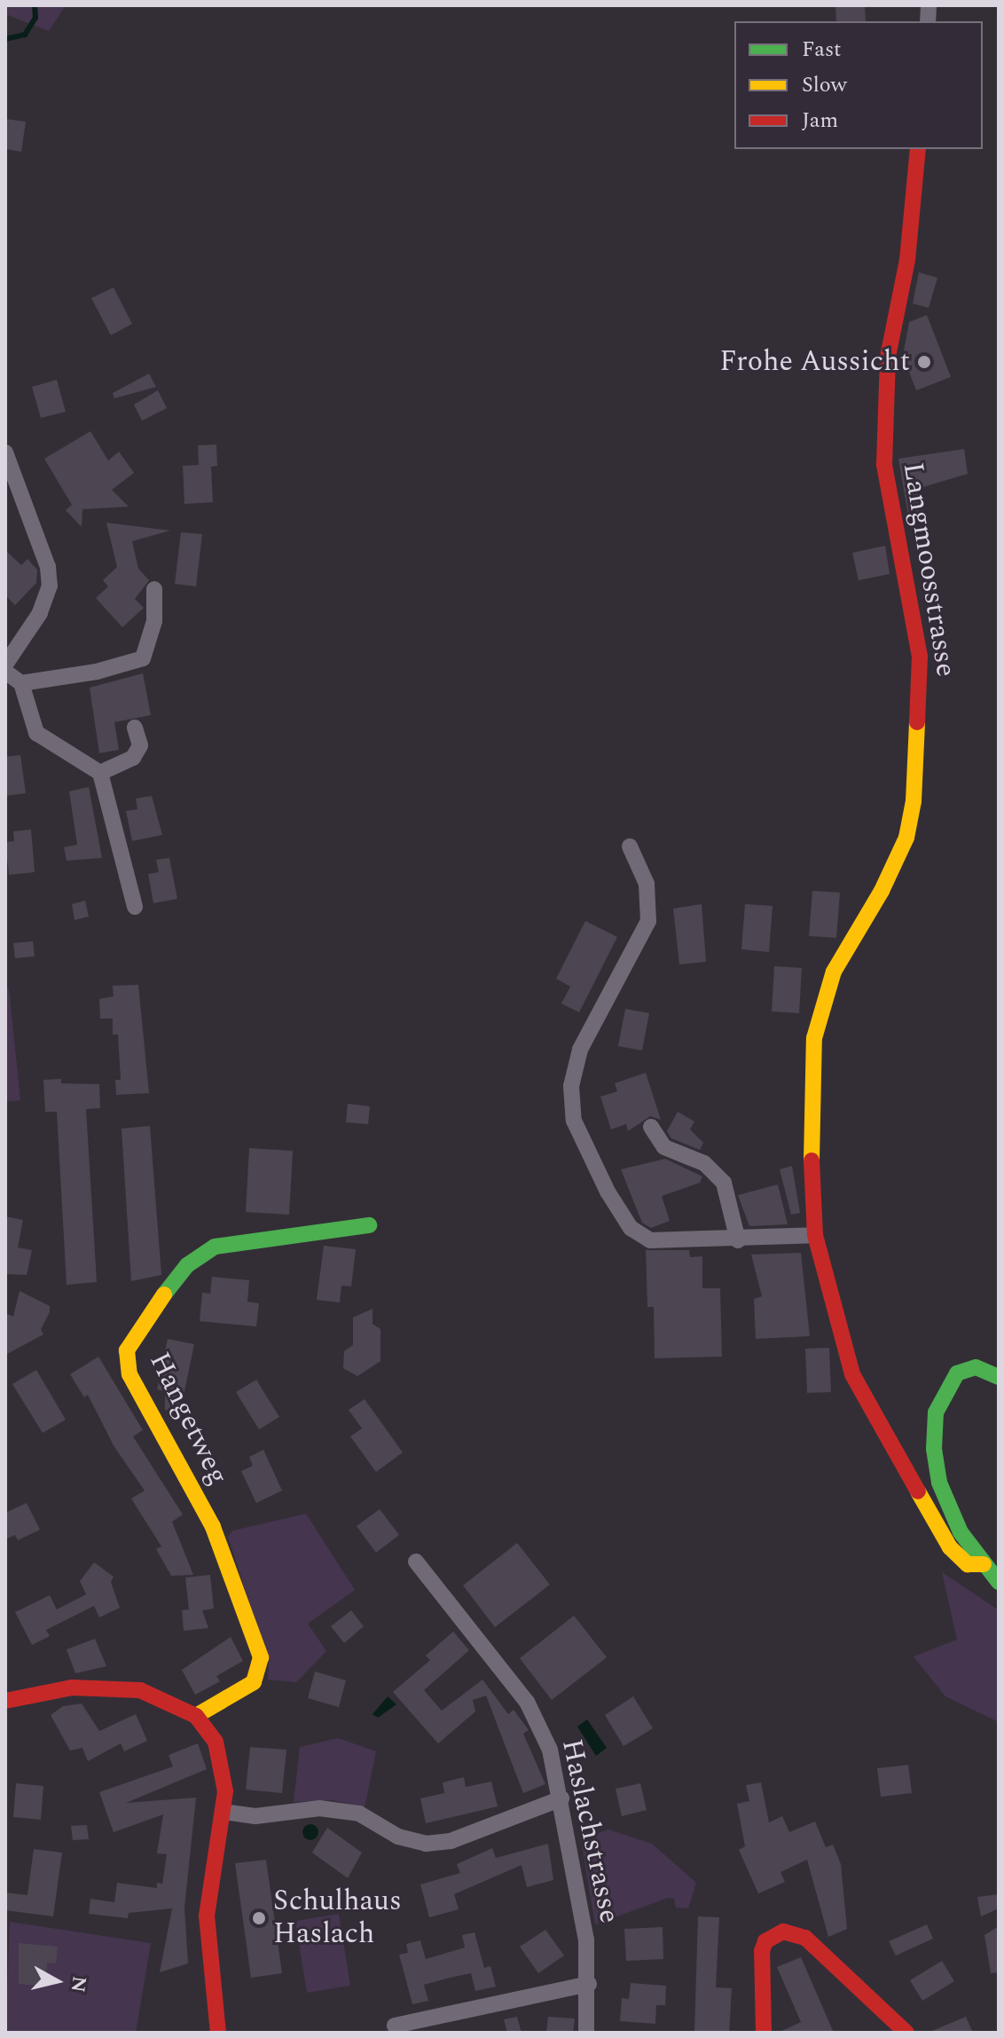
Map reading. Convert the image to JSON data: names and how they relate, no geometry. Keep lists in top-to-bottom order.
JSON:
{
  "streets": {
    "street": ["Langmoosstrasse", "Hangetweg", "Haslachstrasse"]
  },
  "places": ["Frohe Aussicht", "Schulhaus Haslach"],
  "legend": ["Fast", "Slow", "Jam"],
  "north": "right"
}
